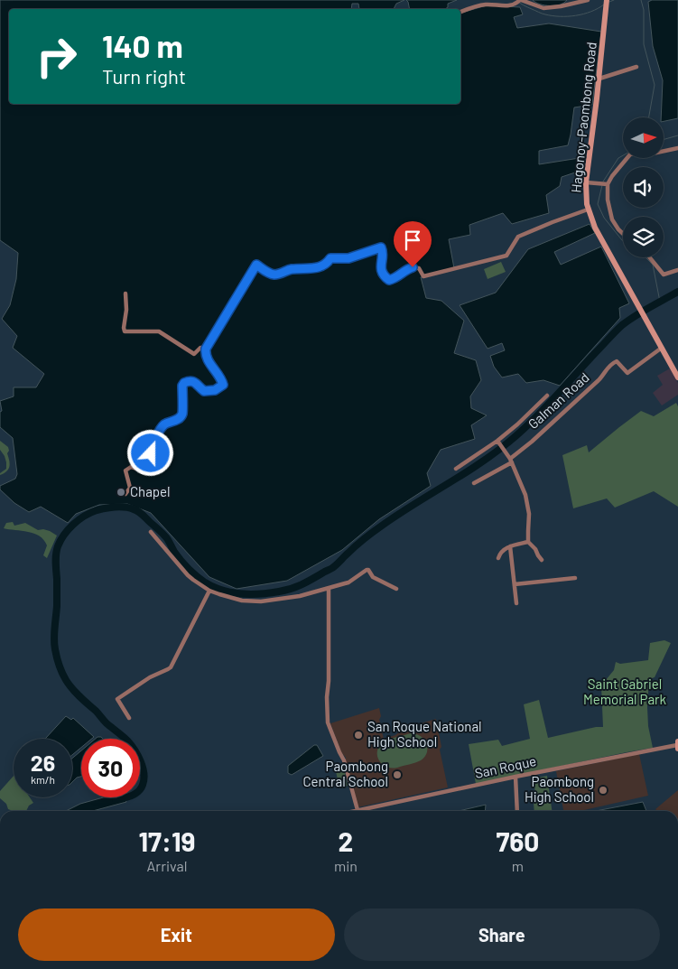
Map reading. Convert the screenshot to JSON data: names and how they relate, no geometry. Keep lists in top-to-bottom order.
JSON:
{
  "streets": {
    "main road": ["Hagonoy-Paombong Road"],
    "street": ["Galman Road", "San Roque"]
  },
  "crossings": [
    ["Hagonoy-Paombong Road", "Galman Road"]
  ],
  "parks": ["Saint Gabriel Memorial Park"],
  "places": [
    "Chapel",
    "San Roque National High School",
    "Paombong Central School",
    "Paombong High School"
  ],
  "north": "right",
  "page": {
    "turn": ["140 m", "Turn right"],
    "speed": "26 km/h",
    "limit": "30",
    "eta": [
      "17:19",
      "Arrival",
      "2",
      "min",
      "760",
      "m"
    ],
    "buttons": ["Exit", "Share"]
  }
}
